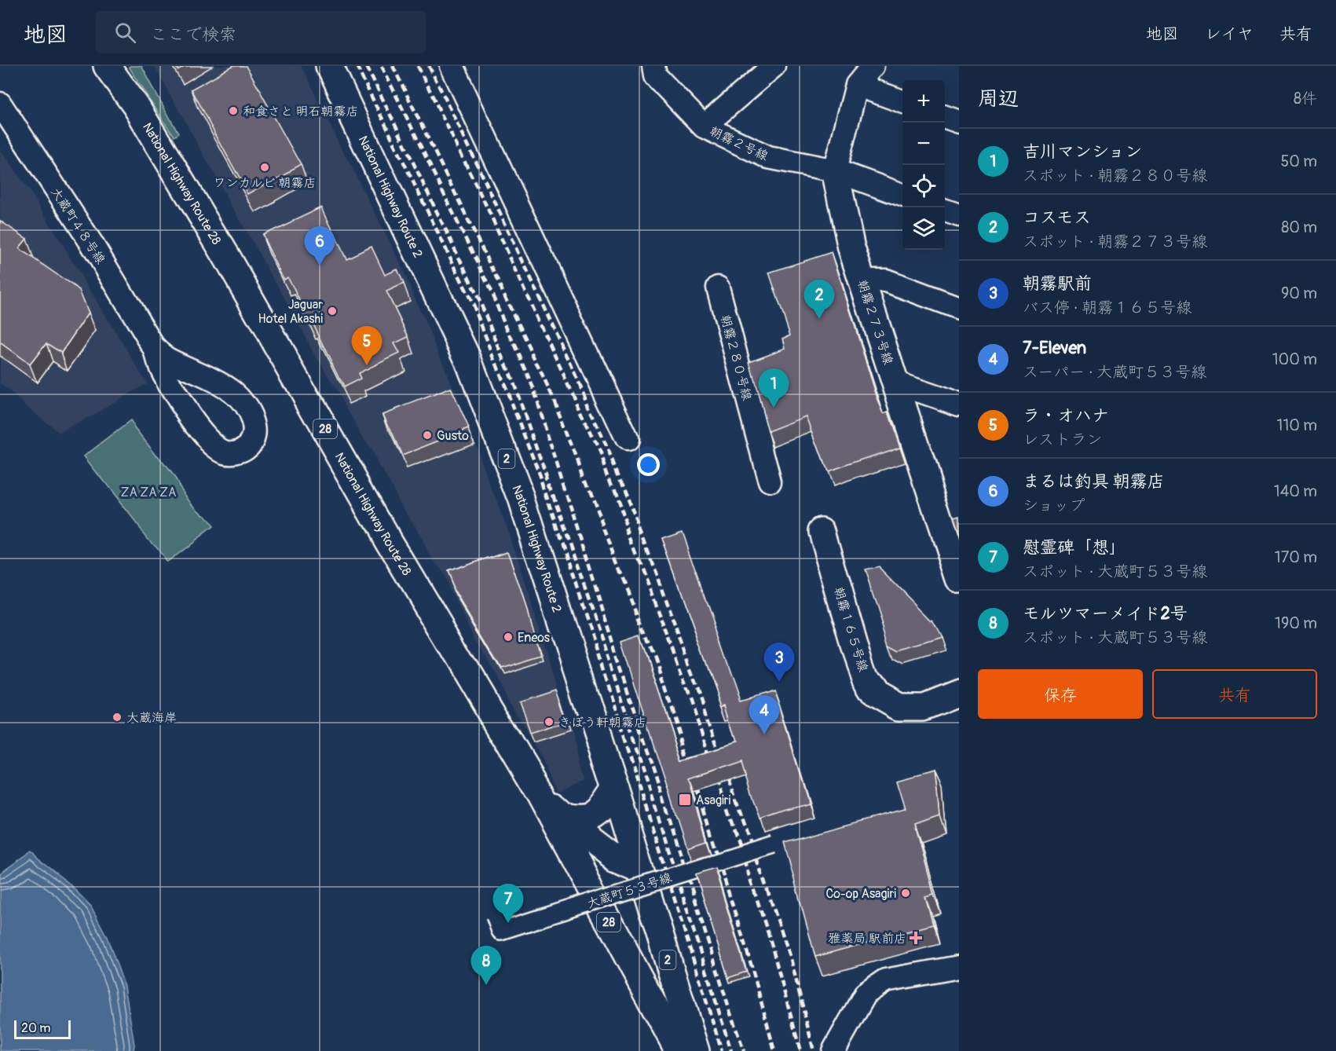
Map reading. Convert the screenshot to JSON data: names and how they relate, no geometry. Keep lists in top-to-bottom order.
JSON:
{
  "streets": {
    "main road": [
      "National Highway Route 28",
      "National Highway Route 2",
      "朝霧２７３号線",
      "28",
      "2",
      "朝霧１６５号線"
    ],
    "street": [
      "朝霧２号線",
      "大蔵町４８号線",
      "朝霧２８０号線",
      "大蔵町５３号線"
    ]
  },
  "crossings": [
    ["朝霧２号線", "朝霧２７３号線"],
    ["National Highway Route 28", "National Highway Route 2"]
  ],
  "parks": ["ZA ZA ZA"],
  "places": {
    "other": [
      "和食さと 明石朝霧店",
      "ワンカルビ 朝霧店",
      "Jaguar Hotel Akashi",
      "Gusto",
      "Eneos",
      "大蔵海岸",
      "きぼう軒朝霧店",
      "Co-op Asagiri"
    ],
    "transit": ["Asagiri"],
    "health": ["雅薬局 駅前店"]
  },
  "scale_bar": "20 m",
  "page": {
    "header": "地図",
    "search": "ここで検索",
    "nav": ["地図", "レイヤ", "共有"],
    "heading": ["周辺", "8件"],
    "map_buttons": ["+", "−"],
    "list": [
      {
        "mark": "1",
        "name": "吉川マンション",
        "note": "スポット · 朝霧２８０号線",
        "value": "50 m"
      },
      {
        "mark": "2",
        "name": "コスモス",
        "note": "スポット · 朝霧２７３号線",
        "value": "80 m"
      },
      {
        "mark": "3",
        "name": "朝霧駅前",
        "note": "バス停 · 朝霧１６５号線",
        "value": "90 m"
      },
      {
        "mark": "4",
        "name": "7-Eleven",
        "note": "スーパー · 大蔵町５３号線",
        "value": "100 m"
      },
      {
        "mark": "5",
        "name": "ラ・オハナ",
        "note": "レストラン",
        "value": "110 m"
      },
      {
        "mark": "6",
        "name": "まるは釣具 朝霧店",
        "note": "ショップ",
        "value": "140 m"
      },
      {
        "mark": "7",
        "name": "慰霊碑「想」",
        "note": "スポット · 大蔵町５３号線",
        "value": "170 m"
      },
      {
        "mark": "8",
        "name": "モルツマーメイド2号",
        "note": "スポット · 大蔵町５３号線",
        "value": "190 m"
      }
    ],
    "pins": [
      "6",
      "2",
      "5",
      "1",
      "3",
      "4",
      "7",
      "8"
    ],
    "buttons": ["保存", "共有"],
    "scale": "20 m"
  }
}
